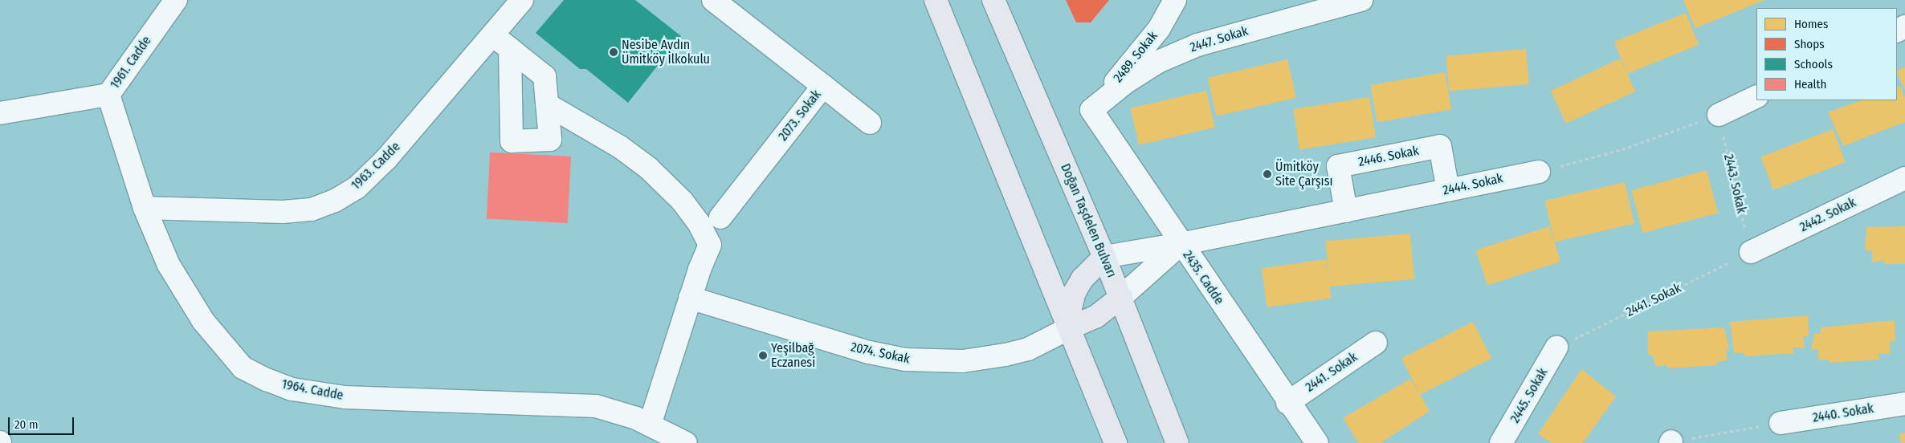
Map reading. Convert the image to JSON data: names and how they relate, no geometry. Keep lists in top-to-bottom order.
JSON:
{
  "streets": {
    "main road": ["Doğan Taşdelen Bulvarı"],
    "street": [
      "2447. Sokak",
      "2489. Sokak",
      "1961. Cadde",
      "2073. Sokak",
      "2446. Sokak",
      "1963. Cadde",
      "2444. Sokak",
      "2442. Sokak",
      "2435. Cadde",
      "2441. Sokak",
      "2074. Sokak",
      "1964. Cadde",
      "2445. Sokak",
      "2440. Sokak"
    ],
    "path": ["2443. Sokak"]
  },
  "crossings": [
    ["2447. Sokak", "2489. Sokak"],
    ["2447. Sokak", "2435. Cadde"],
    ["2489. Sokak", "2435. Cadde"],
    ["1961. Cadde", "1964. Cadde"],
    ["2446. Sokak", "2444. Sokak"],
    ["1963. Cadde", "1964. Cadde"],
    ["2443. Sokak", "2442. Sokak"],
    ["2443. Sokak", "2441. Sokak"],
    ["2444. Sokak", "Doğan Taşdelen Bulvarı"],
    ["2444. Sokak", "2435. Cadde"],
    ["2442. Sokak", "2441. Sokak"],
    ["2435. Cadde", "2441. Sokak"],
    ["2441. Sokak", "2445. Sokak"]
  ],
  "places": ["Nesibe Aydın Ümitköy İlkokulu", "Ümitköy Site Çarşısı", "Yeşilbağ Eczanesi"],
  "legend": [
    "Homes",
    "Shops",
    "Schools",
    "Health"
  ],
  "scale_bar": "20 m"
}
